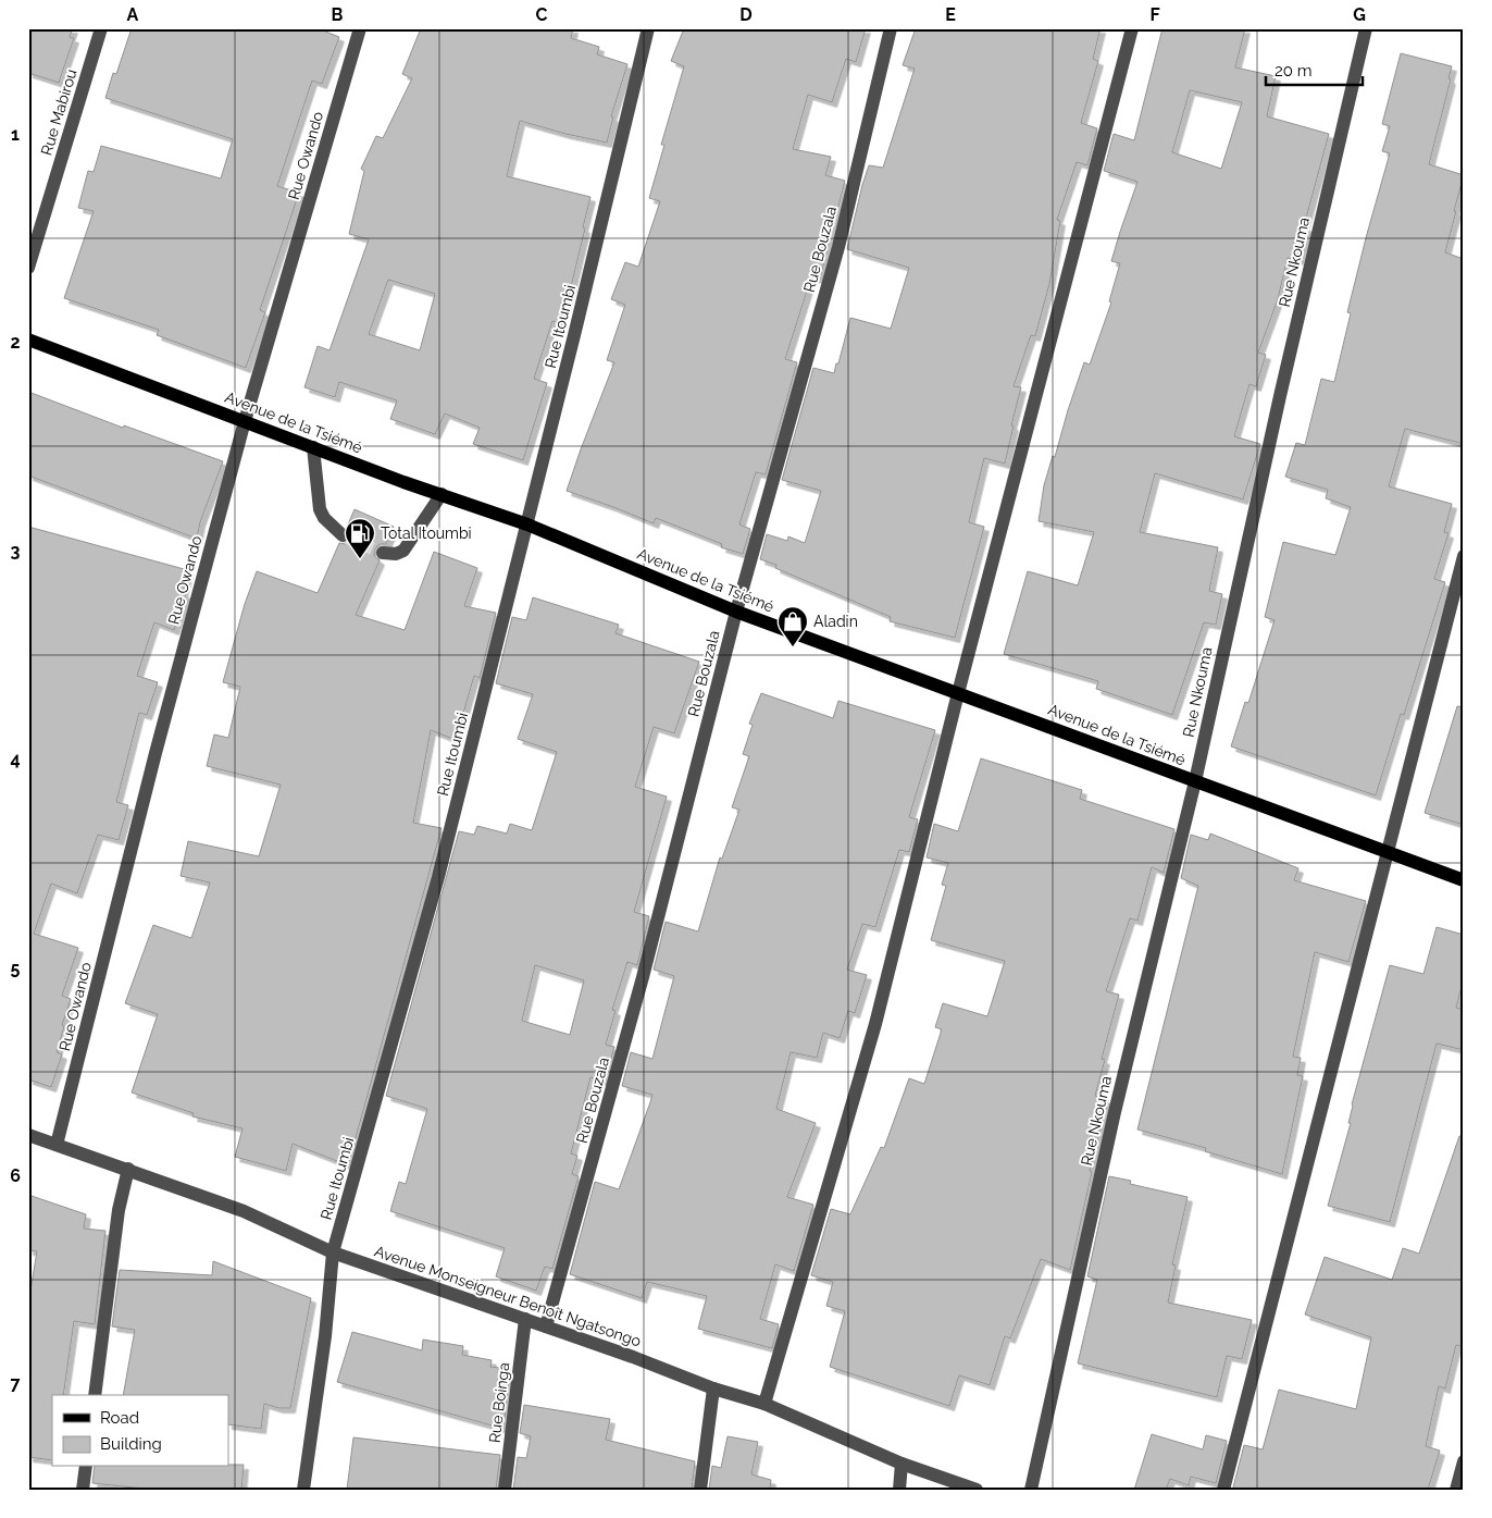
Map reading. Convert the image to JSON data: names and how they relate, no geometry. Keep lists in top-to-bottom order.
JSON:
{
  "streets": {
    "main road": ["Avenue de la Tsiémé"],
    "street": [
      "Rue Mabirou",
      "Rue Owando",
      "Rue Bouzala",
      "Rue Nkouma",
      "Rue Itoumbi",
      "Avenue Monseigneur Benoît Ngatsongo",
      "Rue Boinga"
    ]
  },
  "crossings": [
    ["Rue Owando", "Avenue de la Tsiémé"],
    ["Rue Owando", "Avenue Monseigneur Benoît Ngatsongo"],
    ["Rue Bouzala", "Avenue de la Tsiémé"],
    ["Rue Bouzala", "Avenue Monseigneur Benoît Ngatsongo"],
    ["Rue Nkouma", "Avenue de la Tsiémé"],
    ["Rue Itoumbi", "Avenue de la Tsiémé"],
    ["Rue Itoumbi", "Avenue Monseigneur Benoît Ngatsongo"],
    ["Avenue Monseigneur Benoît Ngatsongo", "Rue Boinga"]
  ],
  "places": {
    "fuel station": ["Total Itoumbi"],
    "shop": ["Aladin"]
  },
  "legend": ["Road", "Building"],
  "scale_bar": "20 m",
  "grid": {
    "columns": [
      "A",
      "B",
      "C",
      "D",
      "E",
      "F",
      "G"
    ],
    "rows": [
      "1",
      "2",
      "3",
      "4",
      "5",
      "6",
      "7"
    ]
  }
}
